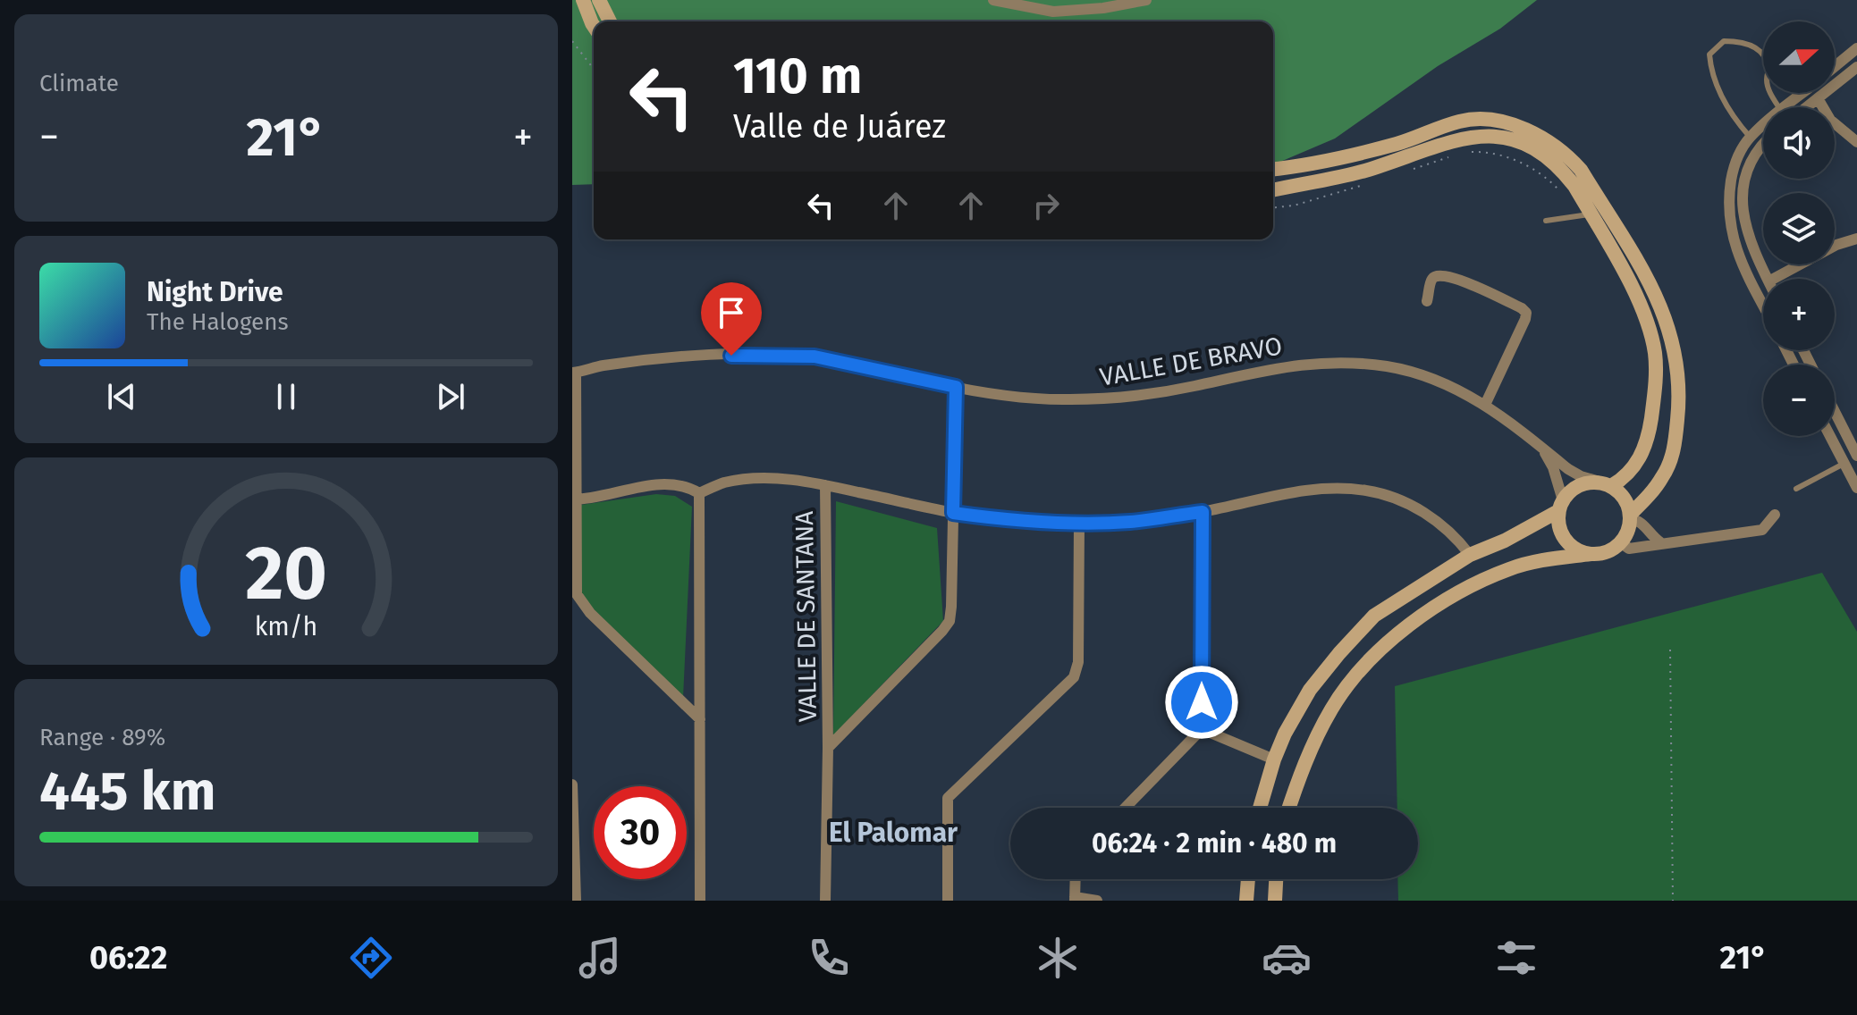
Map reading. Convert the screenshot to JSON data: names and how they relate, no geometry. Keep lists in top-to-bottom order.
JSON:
{
  "streets": {
    "street": ["VALLE DE BRAVO", "VALLE DE SANTANA"]
  },
  "crossings": [
    ["VALLE DE BRAVO", "VALLE DE SANTANA"]
  ],
  "districts": ["El Palomar"],
  "north": "right",
  "page": {
    "tile": [
      "Climate",
      ["Range · 89%", "445 km"]
    ],
    "map_buttons": ["+", "−"],
    "turn": ["110 m", "Valle de Juárez"],
    "heat": ["−", "21°", "+"],
    "song": ["Night Drive", "The Halogens"],
    "limit": "30",
    "trip": "06:24 · 2 min · 480 m",
    "tabs": ["06:22", "21°"],
    "gauge": ["20", "km/h"]
  }
}
